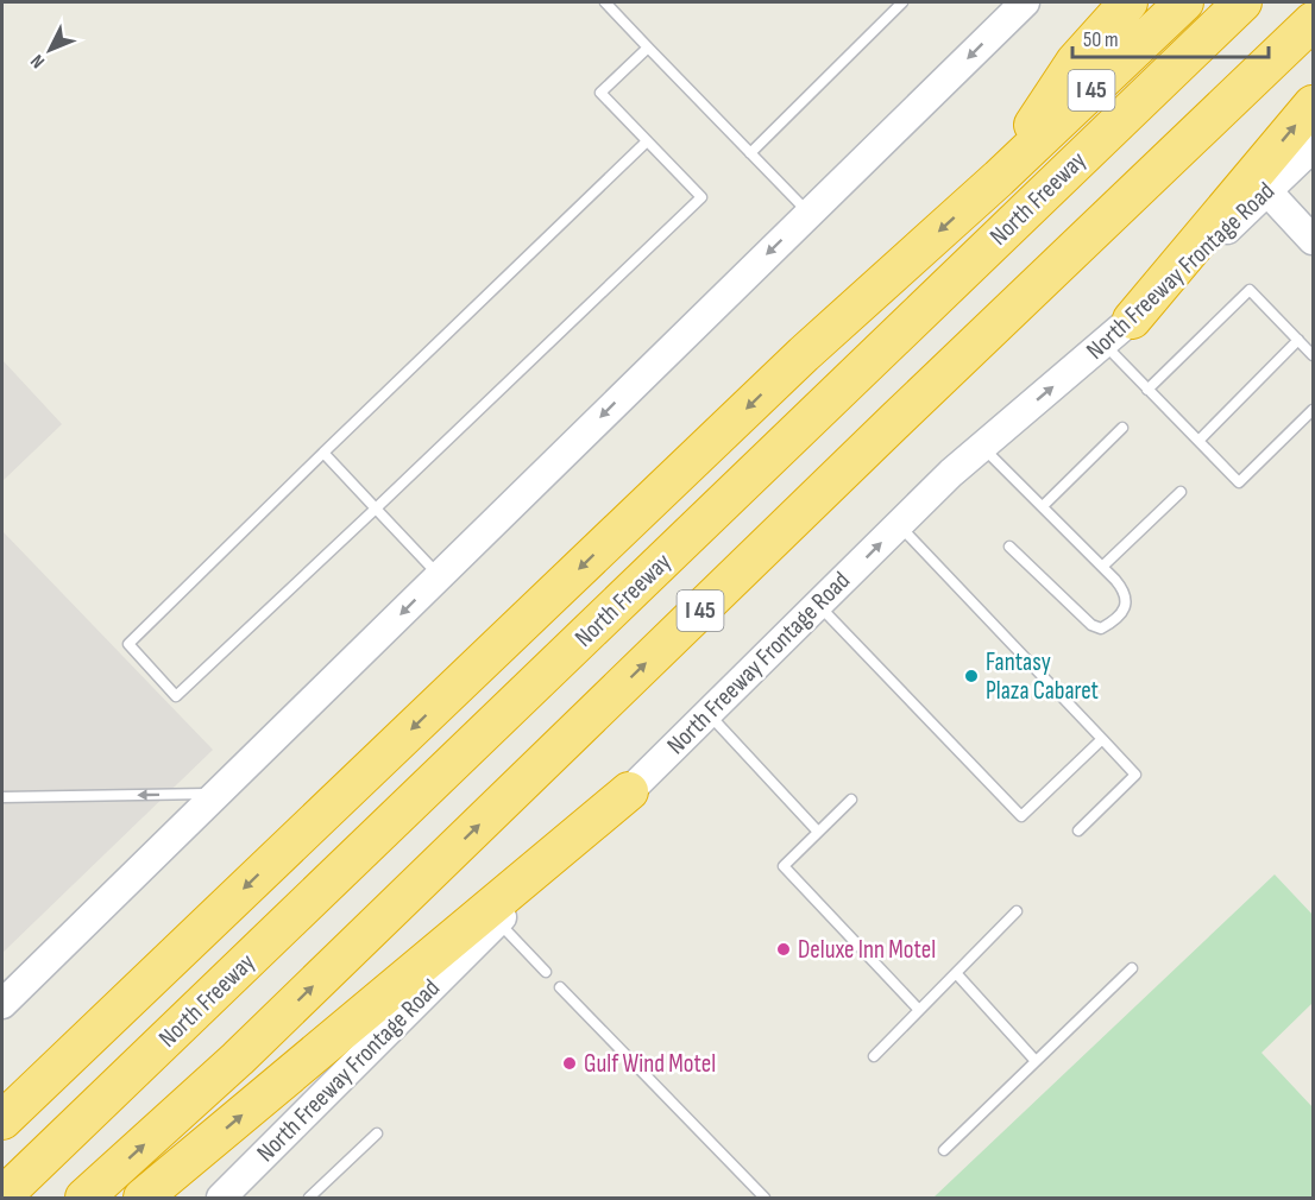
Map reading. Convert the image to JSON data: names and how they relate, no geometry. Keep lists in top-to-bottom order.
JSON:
{
  "streets": {
    "highway": ["I 45", "North Freeway"],
    "main road": ["North Freeway Frontage Road"]
  },
  "places": ["Fantasy Plaza Cabaret", "Deluxe Inn Motel", "Gulf Wind Motel"],
  "scale_bar": "50 m",
  "north": "bottom left"
}
